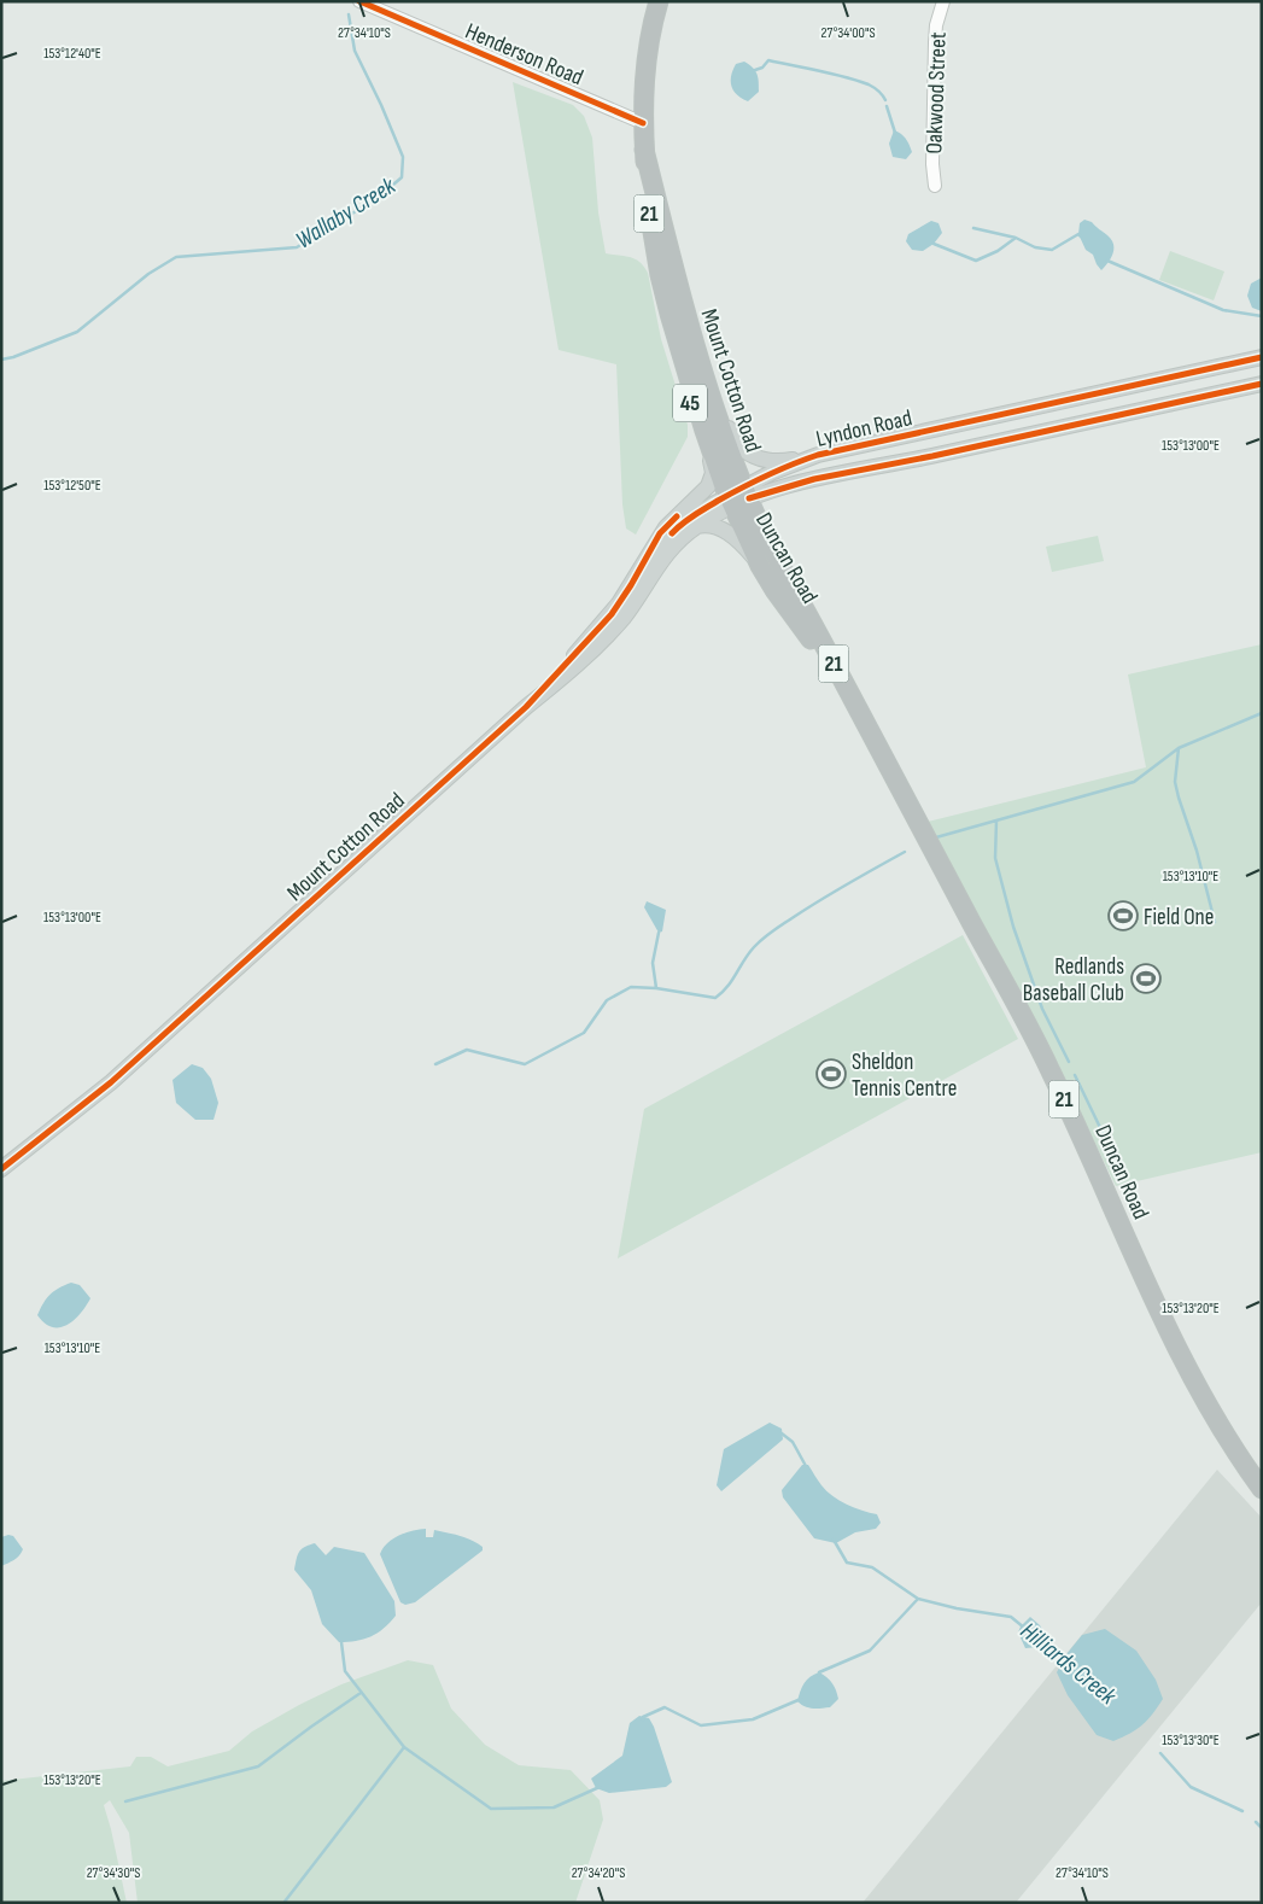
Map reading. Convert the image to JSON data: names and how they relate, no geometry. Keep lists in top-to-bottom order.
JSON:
{
  "streets": {
    "highway": ["21", "Mount Cotton Road", "Duncan Road"],
    "main road": ["45", "Lyndon Road"],
    "street": ["Henderson Road", "Oakwood Street"]
  },
  "crossings": [
    ["Henderson Road", "Mount Cotton Road"],
    ["Mount Cotton Road", "Lyndon Road"],
    ["Mount Cotton Road", "Duncan Road"],
    ["Lyndon Road", "Duncan Road"]
  ],
  "water": ["Wallaby Creek", "Hilliards Creek"],
  "places": {
    "sports": ["Field One", "Redlands Baseball Club", "Sheldon Tennis Centre"]
  },
  "coordinates": [
    "27°34'10\"S",
    "27°34'00\"S",
    "153°12'40\"E",
    "153°13'00\"E",
    "153°12'50\"E",
    "153°13'10\"E",
    "153°13'20\"E",
    "153°13'30\"E",
    "27°34'30\"S",
    "27°34'20\"S"
  ]
}
